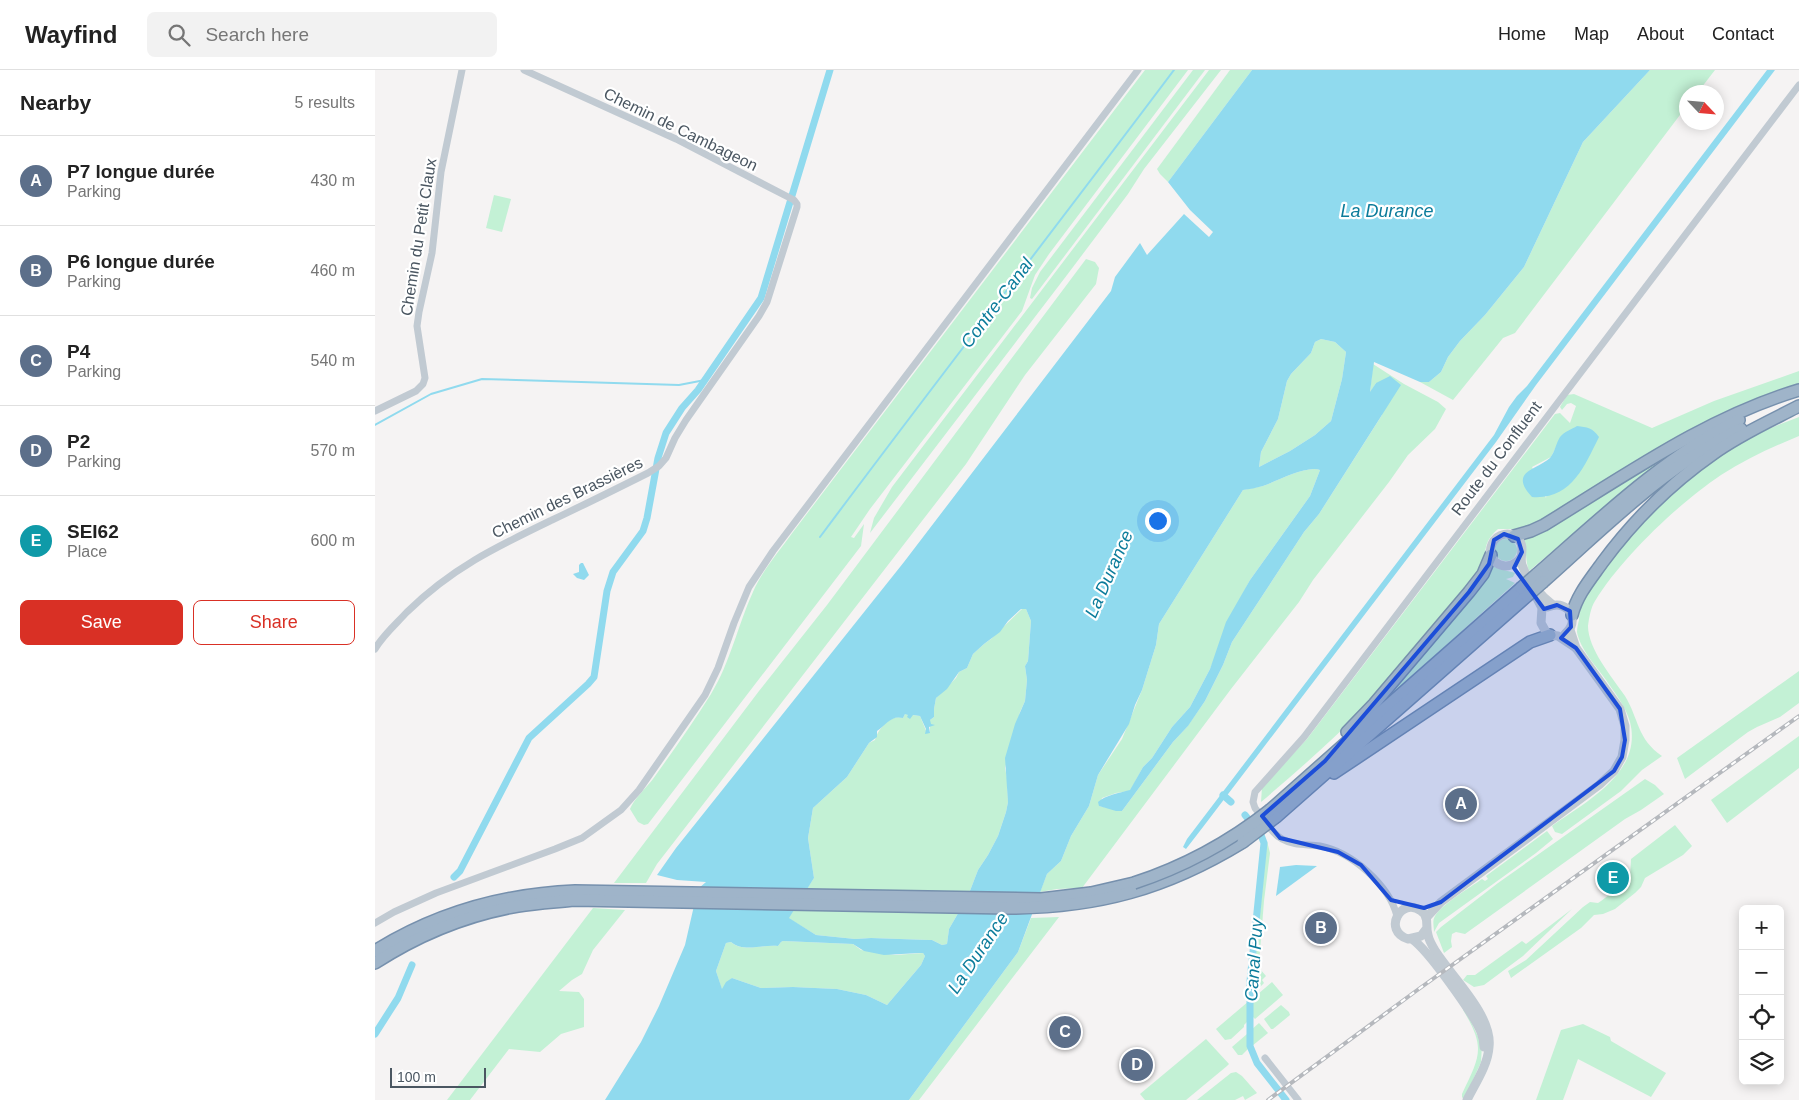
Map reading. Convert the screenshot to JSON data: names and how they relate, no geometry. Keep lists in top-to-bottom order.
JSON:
{
  "streets": {
    "street": [
      "Chemin de Cambageon",
      "Chemin du Petit Claux",
      "Route du Confluent",
      "Chemin des Brassières"
    ]
  },
  "crossings": [
    ["Chemin de Cambageon", "Chemin des Brassières"]
  ],
  "water": ["La Durance", "Contre-Canal", "Canal Puy"],
  "scale_bar": "100 m",
  "north": "bottom right",
  "page": {
    "header": "Wayfind",
    "search": "Search here",
    "nav": [
      "Home",
      "Map",
      "About",
      "Contact"
    ],
    "heading": ["Nearby", "5 results"],
    "list": [
      {
        "mark": "A",
        "name": "P7 longue durée",
        "note": "Parking",
        "value": "430 m"
      },
      {
        "mark": "B",
        "name": "P6 longue durée",
        "note": "Parking",
        "value": "460 m"
      },
      {
        "mark": "C",
        "name": "P4",
        "note": "Parking",
        "value": "540 m"
      },
      {
        "mark": "D",
        "name": "P2",
        "note": "Parking",
        "value": "570 m"
      },
      {
        "mark": "E",
        "name": "SEI62",
        "note": "Place",
        "value": "600 m"
      }
    ],
    "buttons": ["Save", "Share"],
    "pins": [
      "A",
      "E",
      "B",
      "C",
      "D"
    ],
    "map_buttons": ["+", "−"],
    "scale": "100 m"
  }
}
